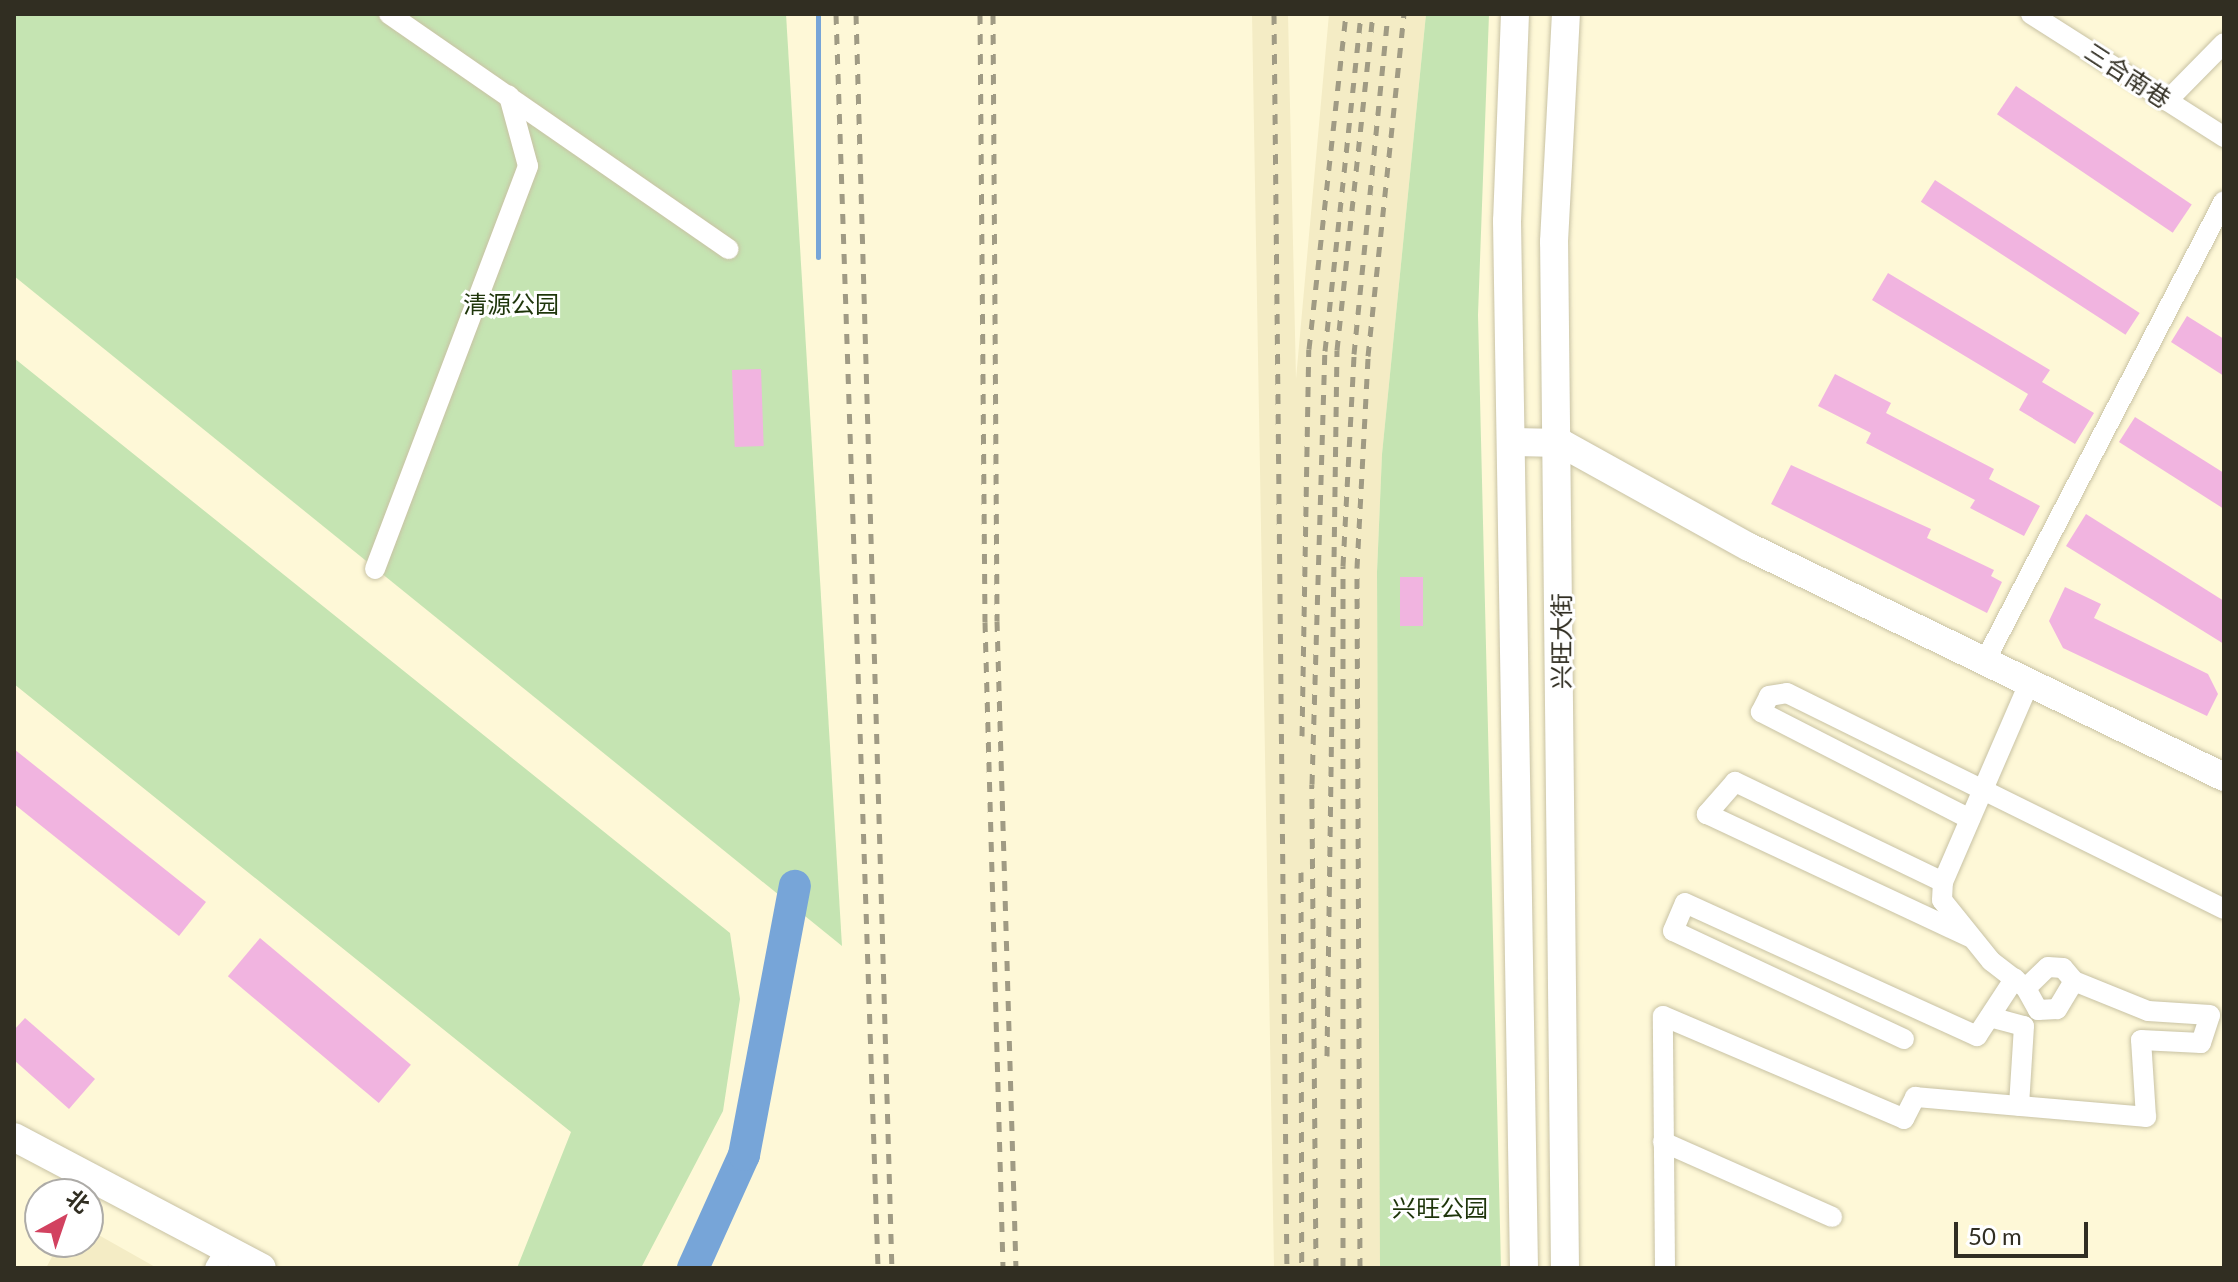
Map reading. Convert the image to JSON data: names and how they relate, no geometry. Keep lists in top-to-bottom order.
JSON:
{
  "streets": {
    "main road": ["兴旺大街"],
    "street": ["三合南巷"]
  },
  "parks": ["清源公园", "兴旺公园"],
  "scale_bar": "50 m",
  "north": "top right"
}
